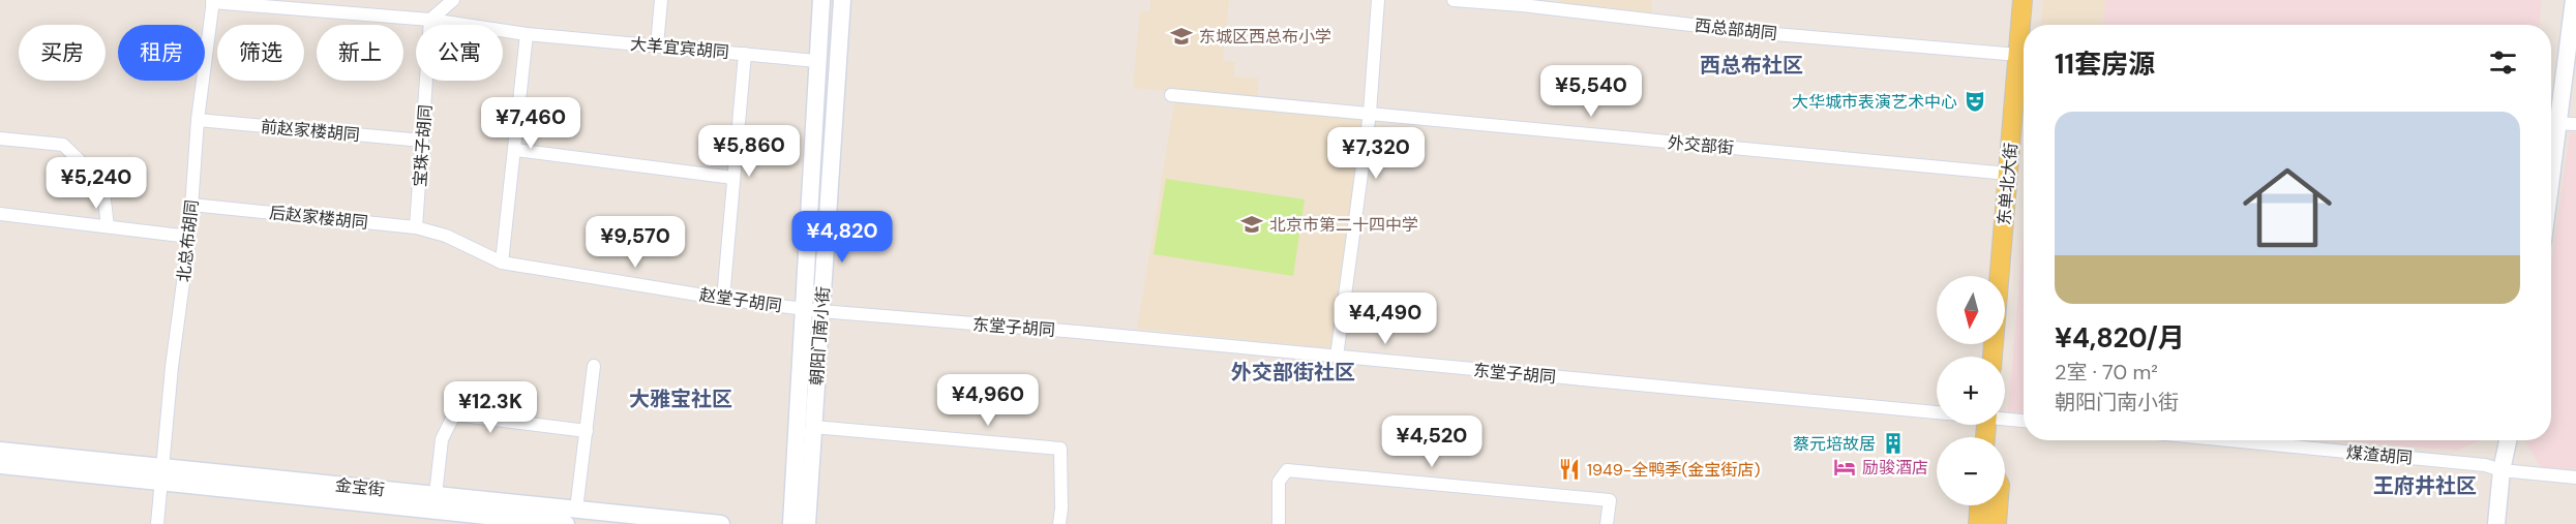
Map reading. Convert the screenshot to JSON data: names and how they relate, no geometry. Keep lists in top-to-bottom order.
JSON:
{
  "streets": {
    "main road": ["东单北大街", "朝阳门南小街", "金宝街"],
    "street": [
      "西总部胡同",
      "大羊宜宾胡同",
      "前赵家楼胡同",
      "外交部街",
      "宝珠子胡同",
      "后赵家楼胡同",
      "北总布胡同",
      "赵堂子胡同",
      "东堂子胡同",
      "煤渣胡同"
    ]
  },
  "crossings": [
    ["西总部胡同", "东单北大街"],
    ["大羊宜宾胡同", "宝珠子胡同"],
    ["大羊宜宾胡同", "北总布胡同"],
    ["大羊宜宾胡同", "朝阳门南小街"],
    ["前赵家楼胡同", "宝珠子胡同"],
    ["前赵家楼胡同", "北总布胡同"],
    ["外交部街", "东单北大街"],
    ["宝珠子胡同", "后赵家楼胡同"],
    ["后赵家楼胡同", "北总布胡同"],
    ["后赵家楼胡同", "赵堂子胡同"],
    ["北总布胡同", "金宝街"],
    ["赵堂子胡同", "东堂子胡同"],
    ["赵堂子胡同", "朝阳门南小街"],
    ["东堂子胡同", "朝阳门南小街"]
  ],
  "districts": [
    "西总布社区",
    "外交部街社区",
    "大雅宝社区",
    "王府井社区"
  ],
  "places": {
    "school or university": ["东城区西总布小学", "北京市第二十四中学"],
    "theatre": ["大华城市表演艺术中心"],
    "building": ["蔡元培故居"],
    "hotel": ["励骏酒店"],
    "restaurant": ["1949-全鸭季(金宝街店)"]
  },
  "north": "bottom",
  "page": {
    "chip": [
      "买房",
      "租房",
      "筛选",
      "新上",
      "公寓"
    ],
    "heading": "11套房源",
    "price": [
      "¥5,540",
      "¥7,460",
      "¥5,860",
      "¥7,320",
      "¥5,240",
      "¥4,820",
      "¥9,570",
      "¥4,490",
      "¥4,960",
      "¥12.3K",
      "¥4,520"
    ],
    "list": [
      {
        "name": "¥4,820/月",
        "note": "2室 · 70 m² · 朝阳门南小街"
      }
    ],
    "map_buttons": ["+", "−"]
  }
}
